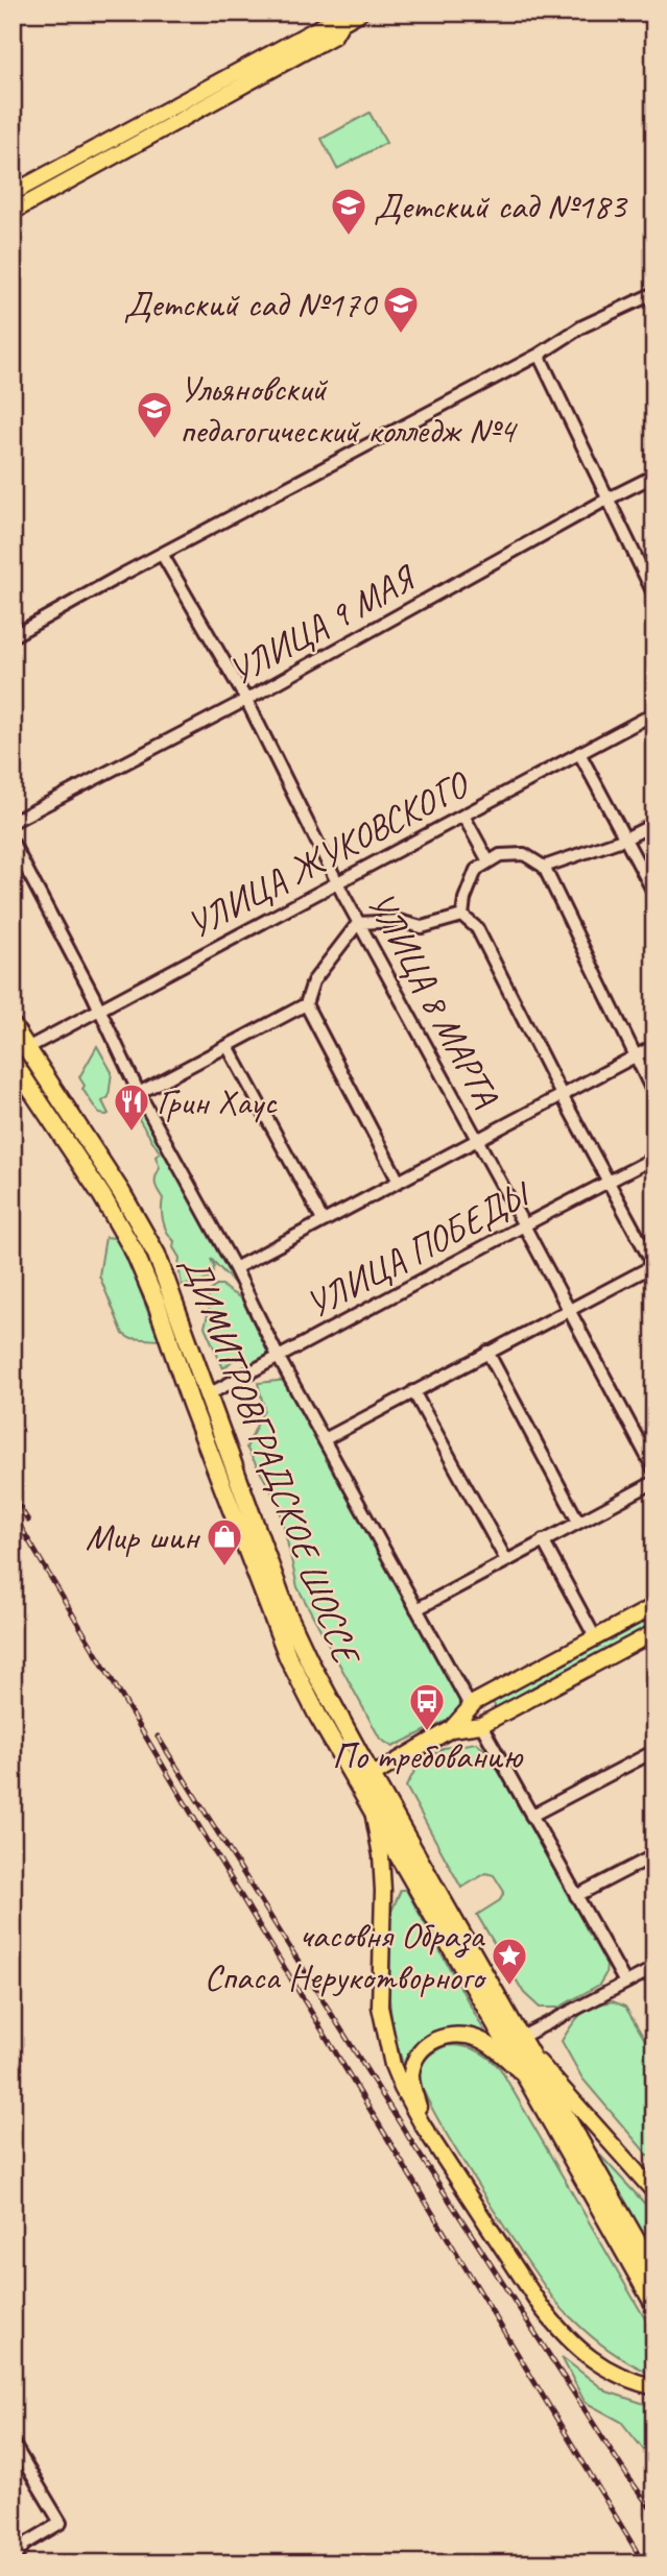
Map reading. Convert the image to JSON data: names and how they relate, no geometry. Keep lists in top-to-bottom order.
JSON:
{
  "streets": {
    "highway": ["ДИМИТРОВГРАДСКОЕ ШОССЕ"],
    "street": [
      "УЛИЦА 9 МАЯ",
      "УЛИЦА ЖУКОВСКОГО",
      "УЛИЦА 8 МАРТА",
      "УЛИЦА ПОБЕДЫ"
    ]
  },
  "crossings": [
    ["УЛИЦА 9 МАЯ", "УЛИЦА 8 МАРТА"],
    ["УЛИЦА ЖУКОВСКОГО", "УЛИЦА 8 МАРТА"],
    ["УЛИЦА ЖУКОВСКОГО", "ДИМИТРОВГРАДСКОЕ ШОССЕ"],
    ["УЛИЦА 8 МАРТА", "УЛИЦА ПОБЕДЫ"],
    ["УЛИЦА ПОБЕДЫ", "ДИМИТРОВГРАДСКОЕ ШОССЕ"]
  ],
  "places": {
    "school or university": ["Детский сад №183", "Детский сад №170", "Ульяновский педагогический колледж №4"],
    "restaurant": ["Грин Хаус"],
    "shop": ["Мир шин"],
    "bus stop": ["По требованию"],
    "place": ["часовня Образа Спаса Нерукотворного"]
  }
}
